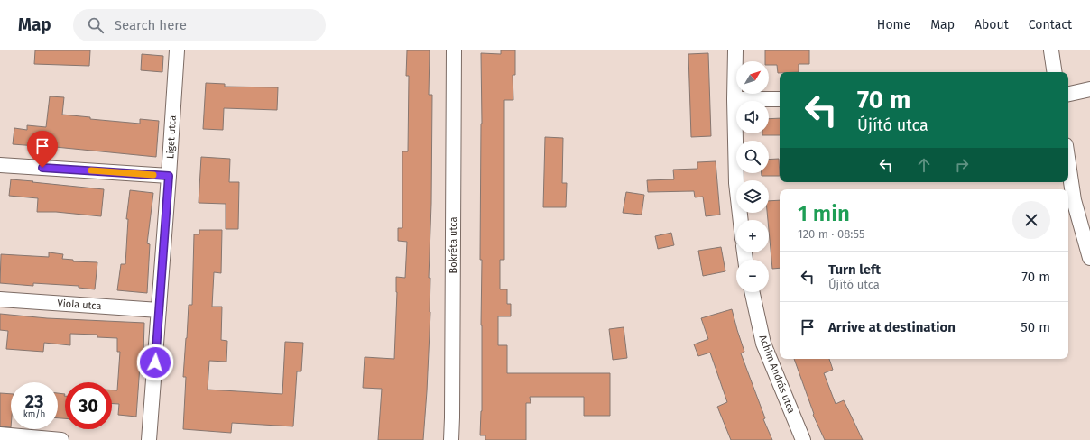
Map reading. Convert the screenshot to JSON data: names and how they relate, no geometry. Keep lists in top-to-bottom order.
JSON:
{
  "streets": {
    "street": [
      "Liget utca",
      "Bokréta utca",
      "Viola utca",
      "Achim András utca"
    ]
  },
  "crossings": [
    ["Liget utca", "Viola utca"]
  ],
  "north": "top right",
  "page": {
    "header": "Map",
    "search": "Search here",
    "nav": [
      "Home",
      "Map",
      "About",
      "Contact"
    ],
    "map_buttons": ["+", "−"],
    "turn": ["70 m", "Újító utca"],
    "heading": ["1 min", "120 m · 08:55"],
    "list": [
      {
        "name": "Turn left",
        "note": "Újító utca",
        "value": "70 m"
      },
      {
        "name": "Arrive at destination",
        "value": "50 m"
      }
    ],
    "speed": "23 km/h",
    "limit": "30"
  }
}
